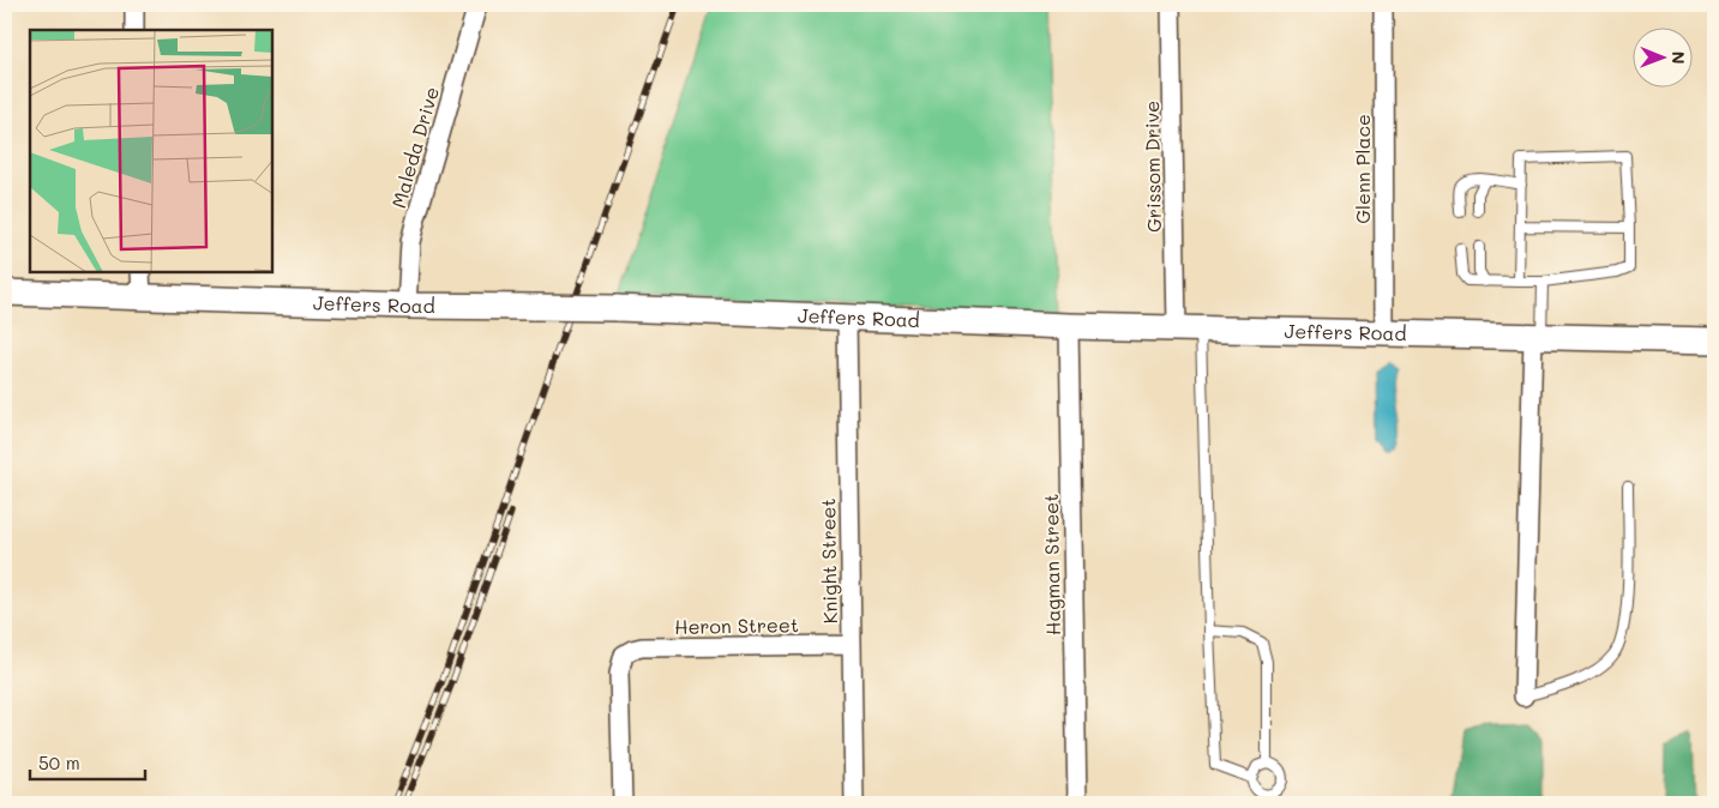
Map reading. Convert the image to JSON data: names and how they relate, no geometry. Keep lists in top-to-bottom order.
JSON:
{
  "streets": {
    "main road": ["Jeffers Road"],
    "street": [
      "Maleda Drive",
      "Grissom Drive",
      "Glenn Place",
      "Knight Street",
      "Hagman Street",
      "Heron Street"
    ]
  },
  "crossings": [
    ["Maleda Drive", "Jeffers Road"],
    ["Grissom Drive", "Jeffers Road"],
    ["Glenn Place", "Jeffers Road"],
    ["Jeffers Road", "Knight Street"],
    ["Jeffers Road", "Hagman Street"],
    ["Knight Street", "Heron Street"]
  ],
  "scale_bar": "50 m",
  "north": "right"
}
